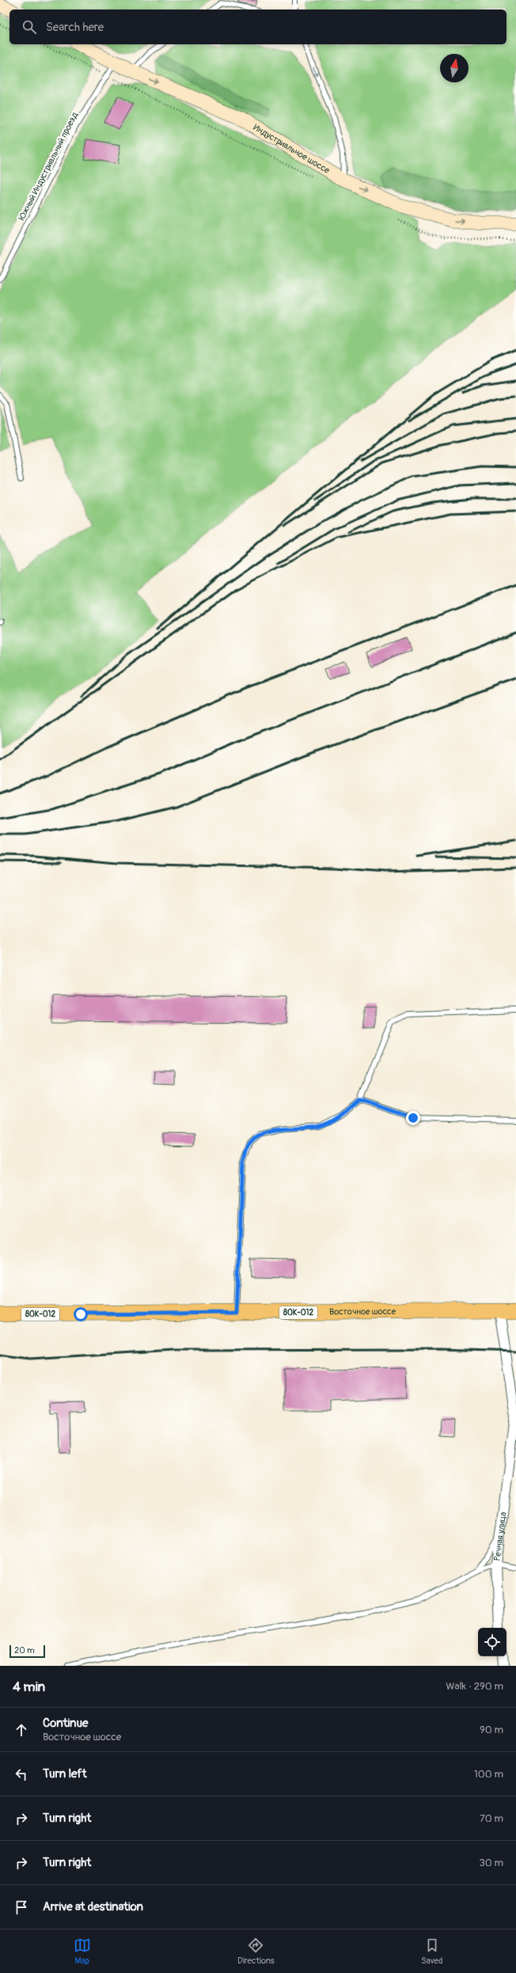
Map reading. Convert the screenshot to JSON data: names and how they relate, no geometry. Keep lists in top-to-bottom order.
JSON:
{
  "streets": {
    "main road": ["Индустриальное шоссе", "Восточное шоссе", "80К-012"],
    "street": ["Речная улица"],
    "lane": ["Южный Индустриальный проезд"]
  },
  "crossings": [
    ["Индустриальное шоссе", "Южный Индустриальный проезд"],
    ["Восточное шоссе", "Речная улица"]
  ],
  "one_way": ["Индустриальное шоссе"],
  "scale_bar": "20 m",
  "north": "top",
  "page": {
    "search": "Search here",
    "scale": "20 m",
    "heading": ["4 min", "Walk · 290 m"],
    "list": [
      ["Continue", "Восточное шоссе", "90 m"],
      ["Turn left", "100 m"],
      ["Turn right", "70 m"],
      ["Turn right", "30 m"],
      "Arrive at destination"
    ],
    "nav": ["Map", "Directions", "Saved"]
  }
}
